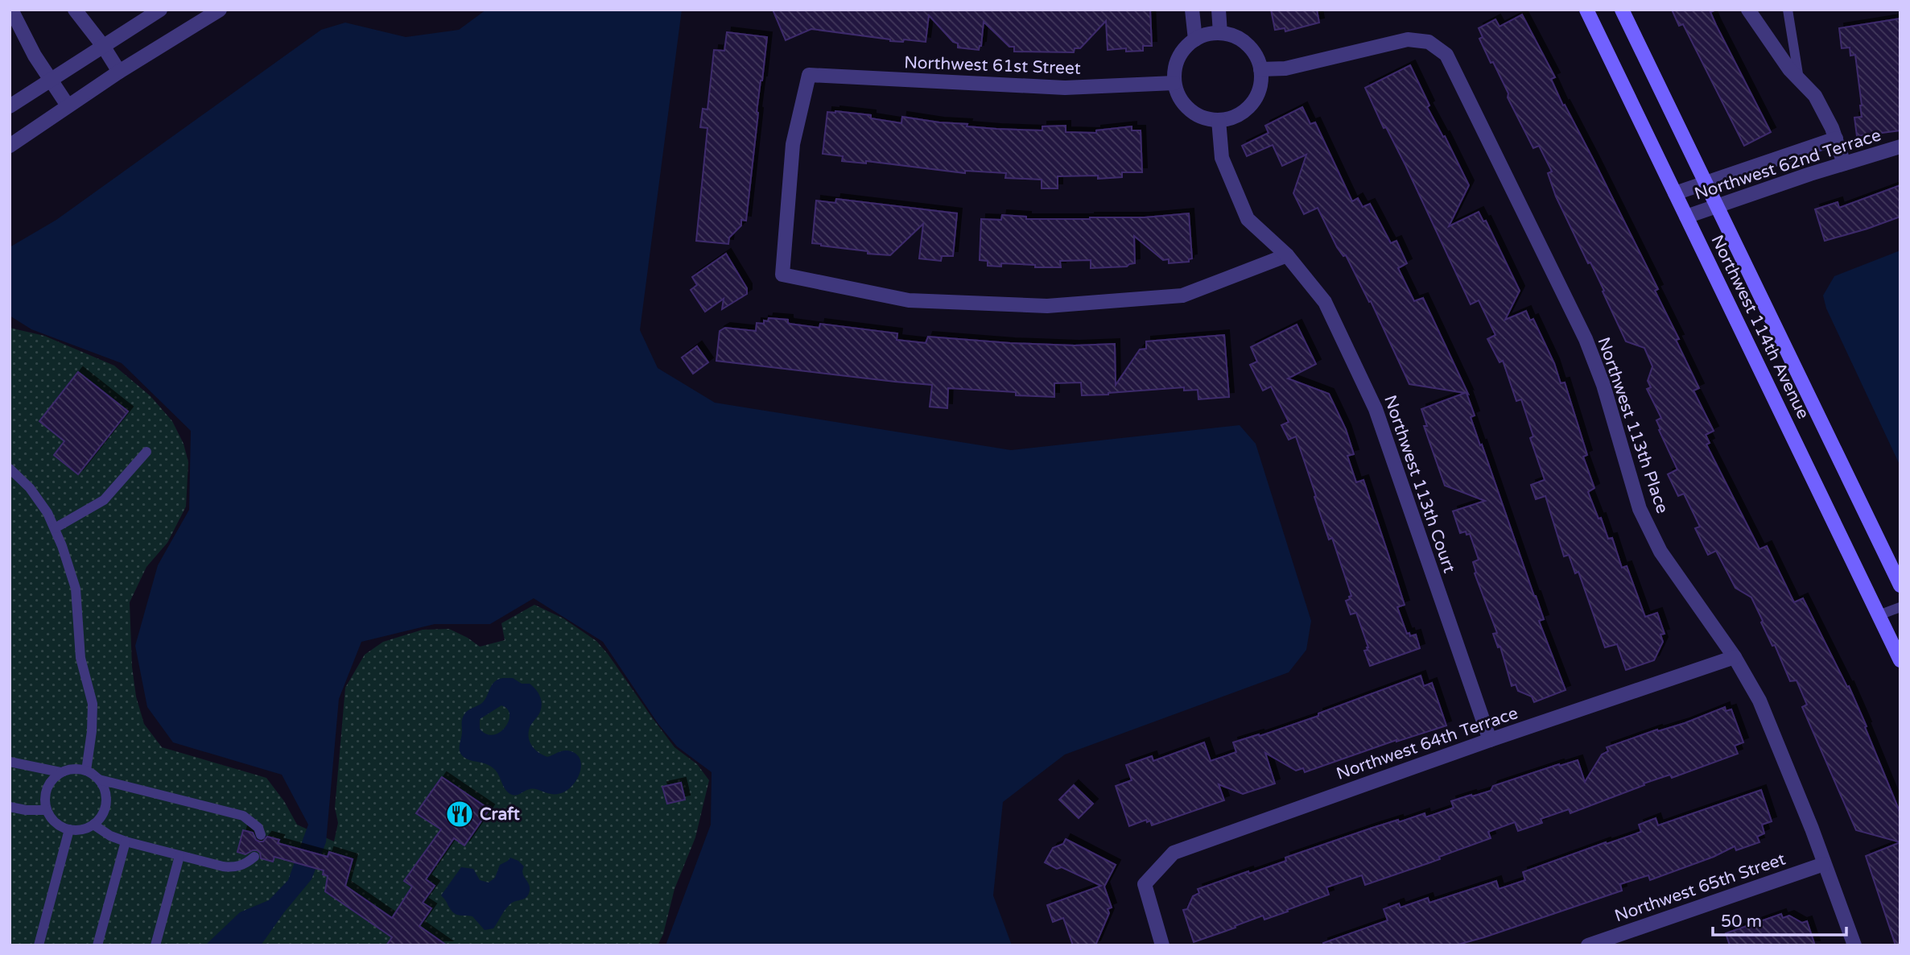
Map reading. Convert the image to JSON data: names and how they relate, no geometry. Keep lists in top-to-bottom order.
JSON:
{
  "streets": {
    "street": [
      "Northwest 61st Street",
      "Northwest 62nd Terrace",
      "Northwest 114th Avenue",
      "Northwest 113th Place",
      "Northwest 113th Court",
      "Northwest 64th Terrace",
      "Northwest 65th Street"
    ]
  },
  "crossings": [
    ["Northwest 61st Street", "Northwest 113th Place"],
    ["Northwest 61st Street", "Northwest 113th Court"],
    ["Northwest 62nd Terrace", "Northwest 114th Avenue"],
    ["Northwest 113th Place", "Northwest 113th Court"],
    ["Northwest 113th Place", "Northwest 64th Terrace"],
    ["Northwest 113th Place", "Northwest 65th Street"],
    ["Northwest 113th Court", "Northwest 64th Terrace"]
  ],
  "places": {
    "restaurant": ["Craft"]
  },
  "scale_bar": "50 m"
}
